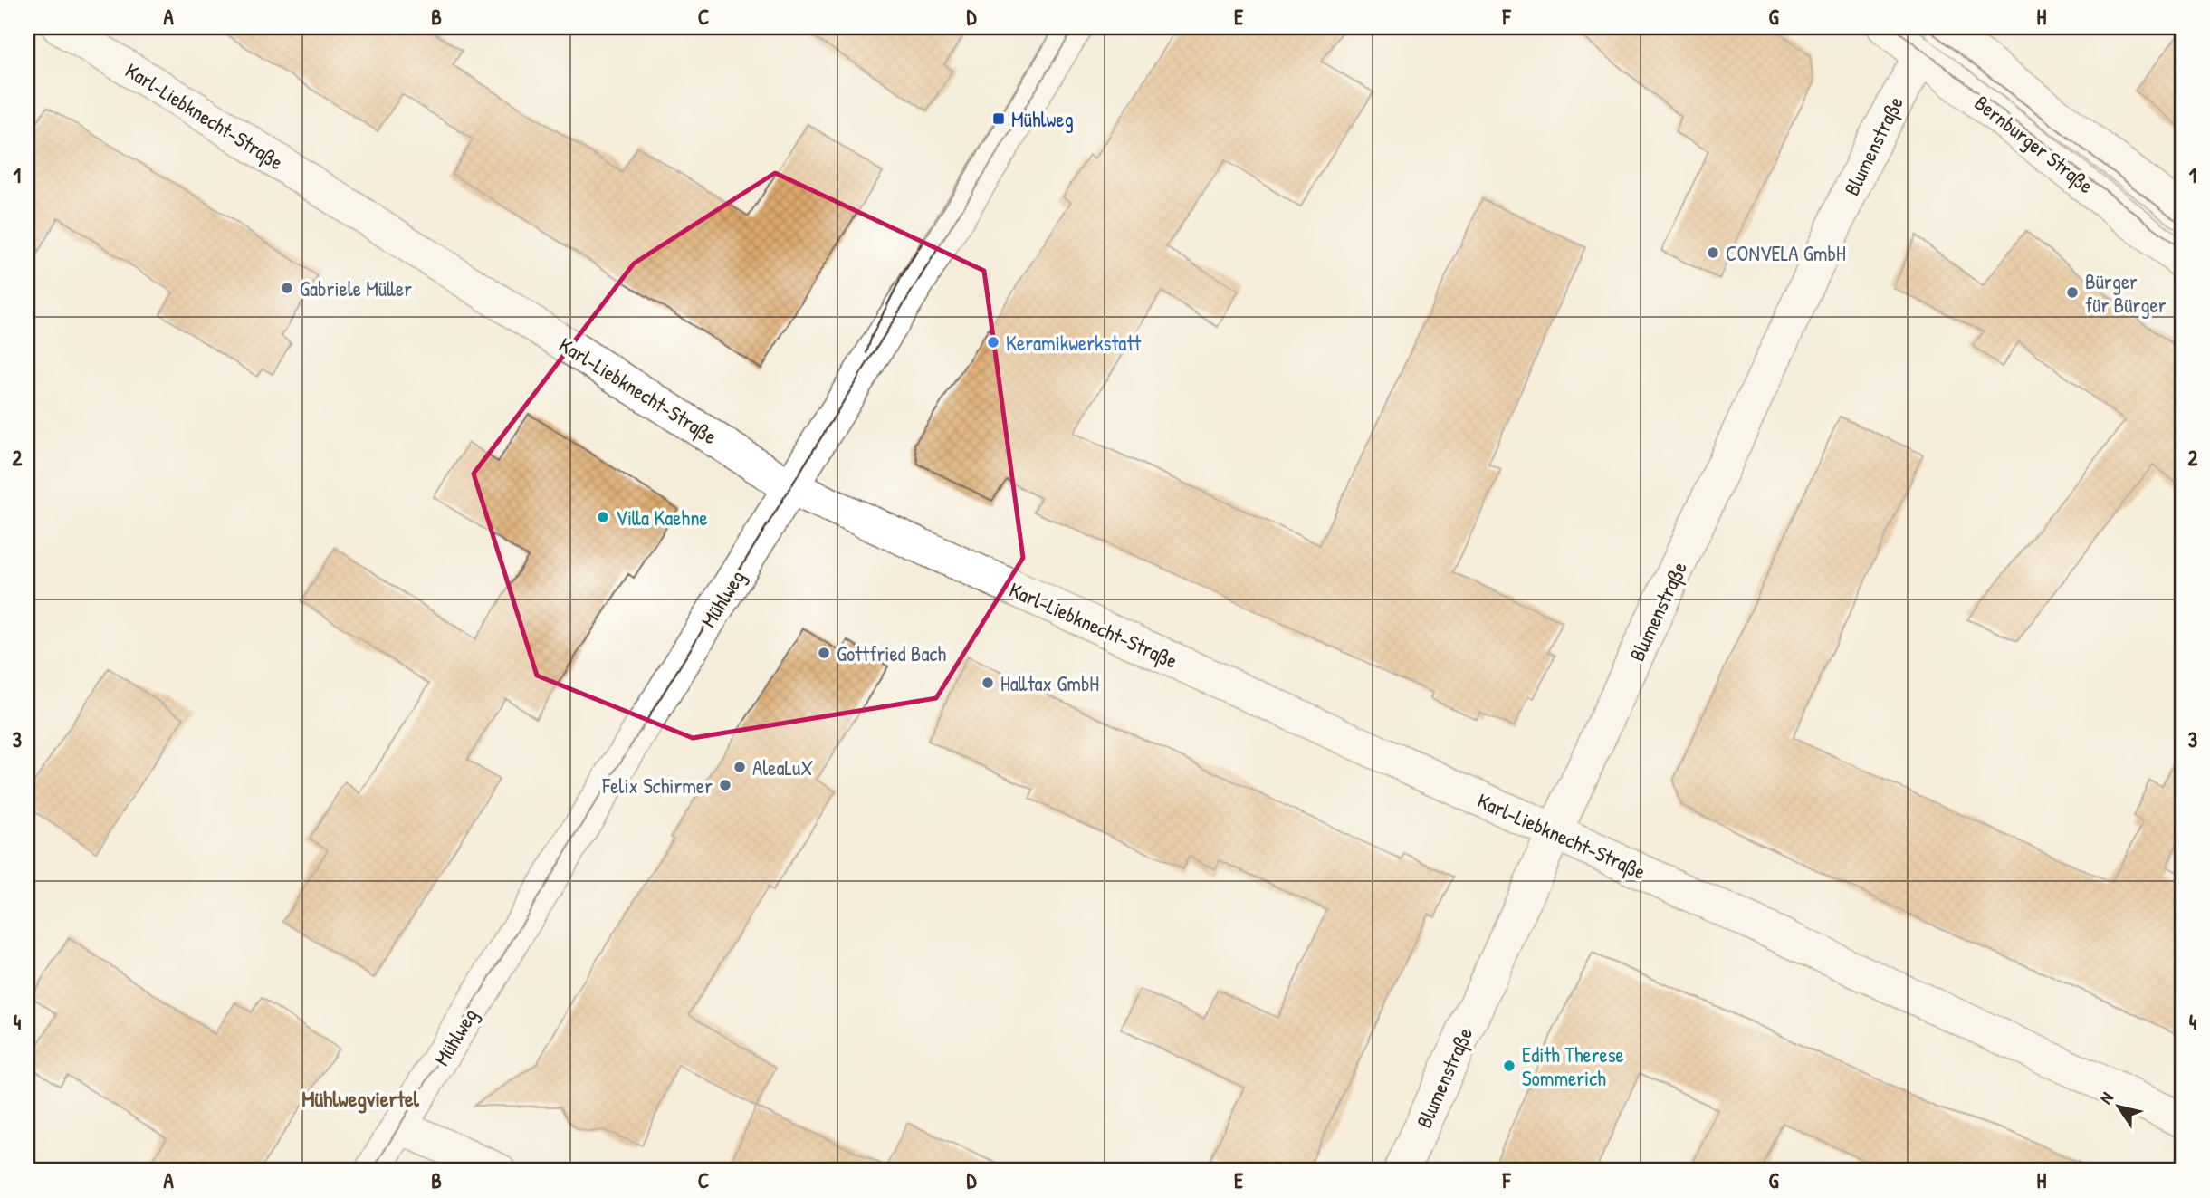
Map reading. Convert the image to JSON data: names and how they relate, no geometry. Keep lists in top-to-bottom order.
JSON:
{
  "streets": {
    "street": [
      "Karl-Liebknecht-Straße",
      "Bernburger Straße",
      "Blumenstraße",
      "Mühlweg"
    ]
  },
  "crossings": [
    ["Karl-Liebknecht-Straße", "Blumenstraße"],
    ["Karl-Liebknecht-Straße", "Mühlweg"],
    ["Bernburger Straße", "Blumenstraße"]
  ],
  "districts": ["Mühlwegviertel"],
  "places": {
    "transit": ["Mühlweg"],
    "other": [
      "CONVELA GmbH",
      "Gabriele Müller",
      "Bürger für Bürger",
      "Keramikwerkstatt",
      "Villa Kaehne",
      "Gottfried Bach",
      "Halltax GmbH",
      "AleaLuX",
      "Felix Schirmer",
      "Edith Therese Sommerich"
    ]
  },
  "north": "top left",
  "grid": {
    "columns": [
      "A",
      "B",
      "C",
      "D",
      "E",
      "F",
      "G",
      "H"
    ],
    "rows": [
      "1",
      "2",
      "3",
      "4"
    ]
  }
}
